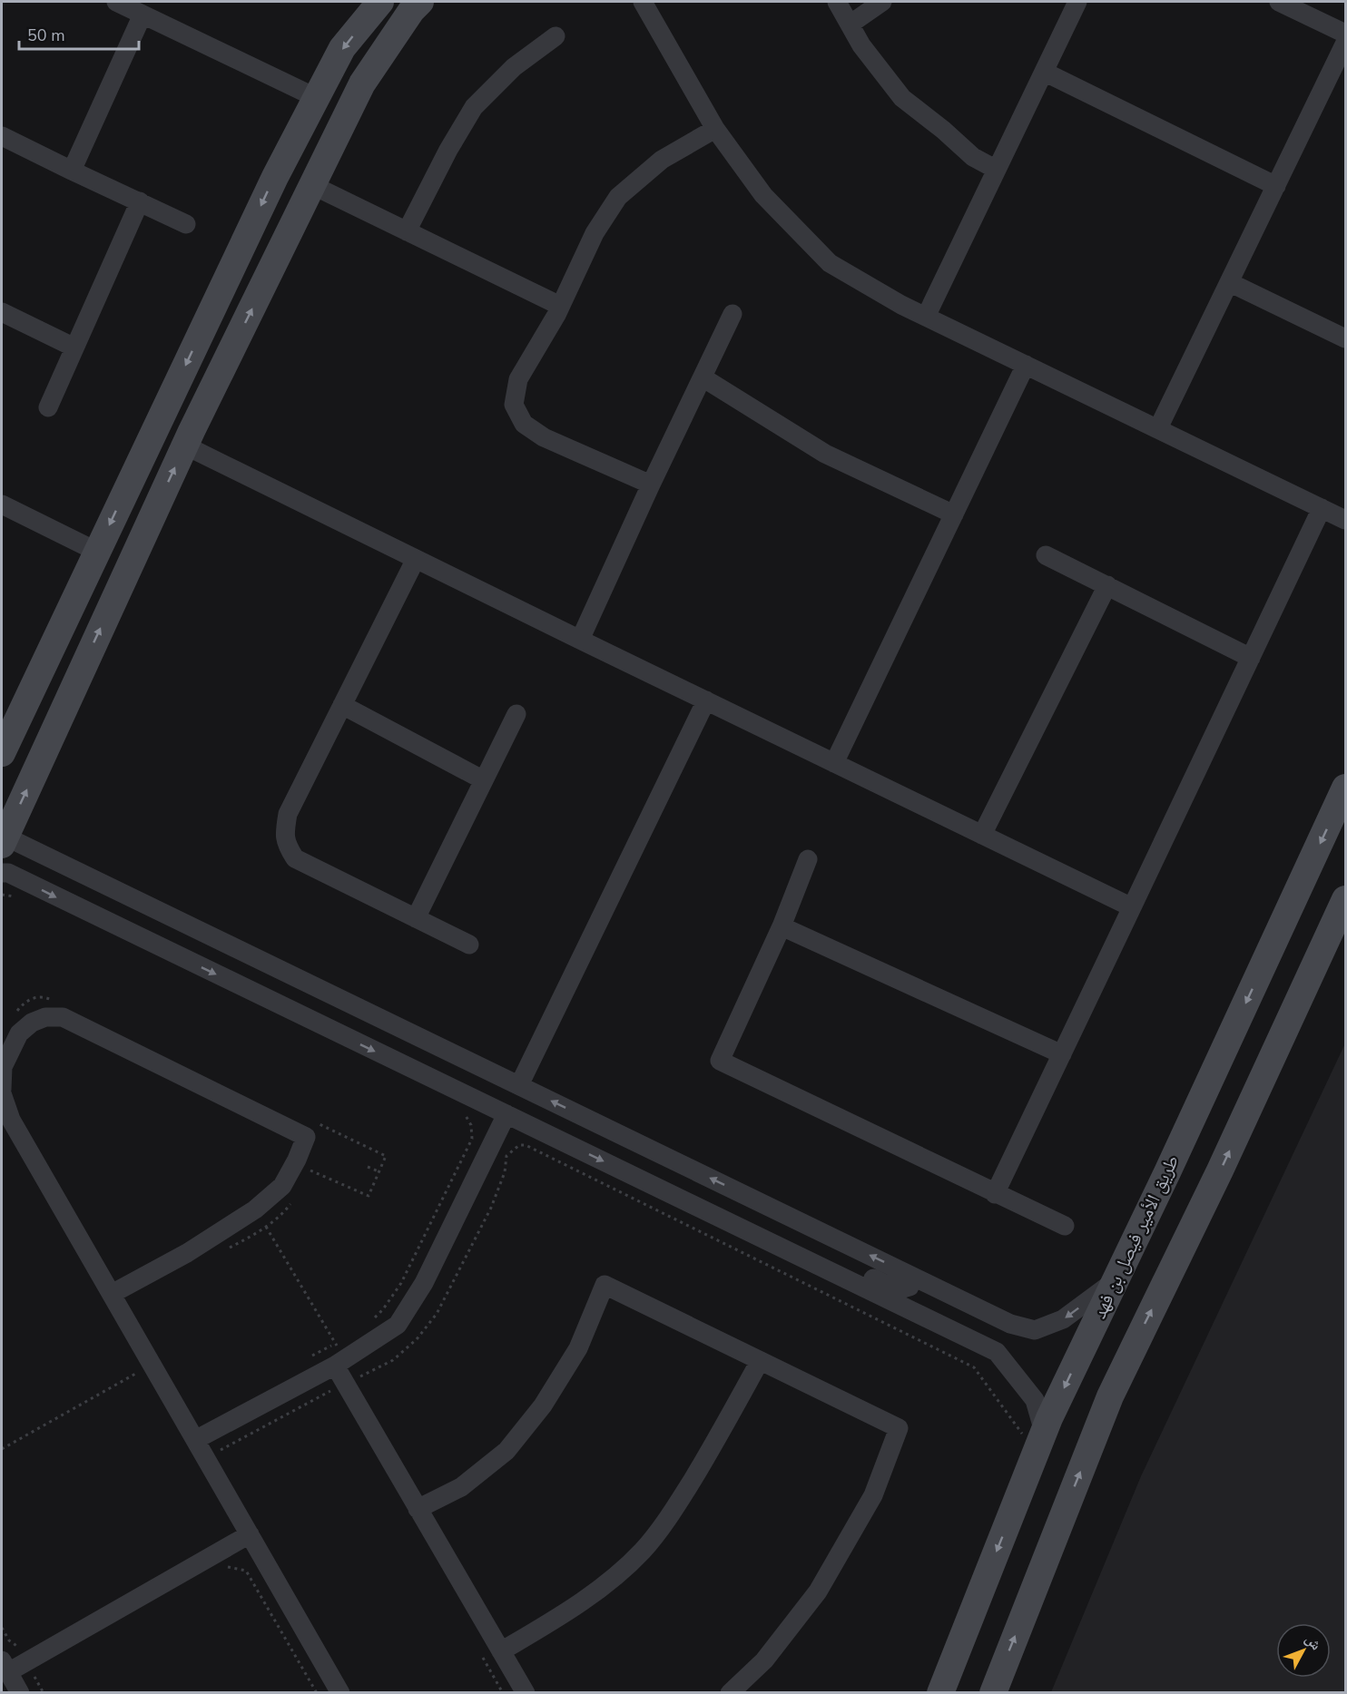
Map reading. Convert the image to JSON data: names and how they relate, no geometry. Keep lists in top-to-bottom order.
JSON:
{
  "streets": {
    "main road": ["طريق الأمير فيصل بن فهد"]
  },
  "scale_bar": "50 m",
  "north": "top right"
}
